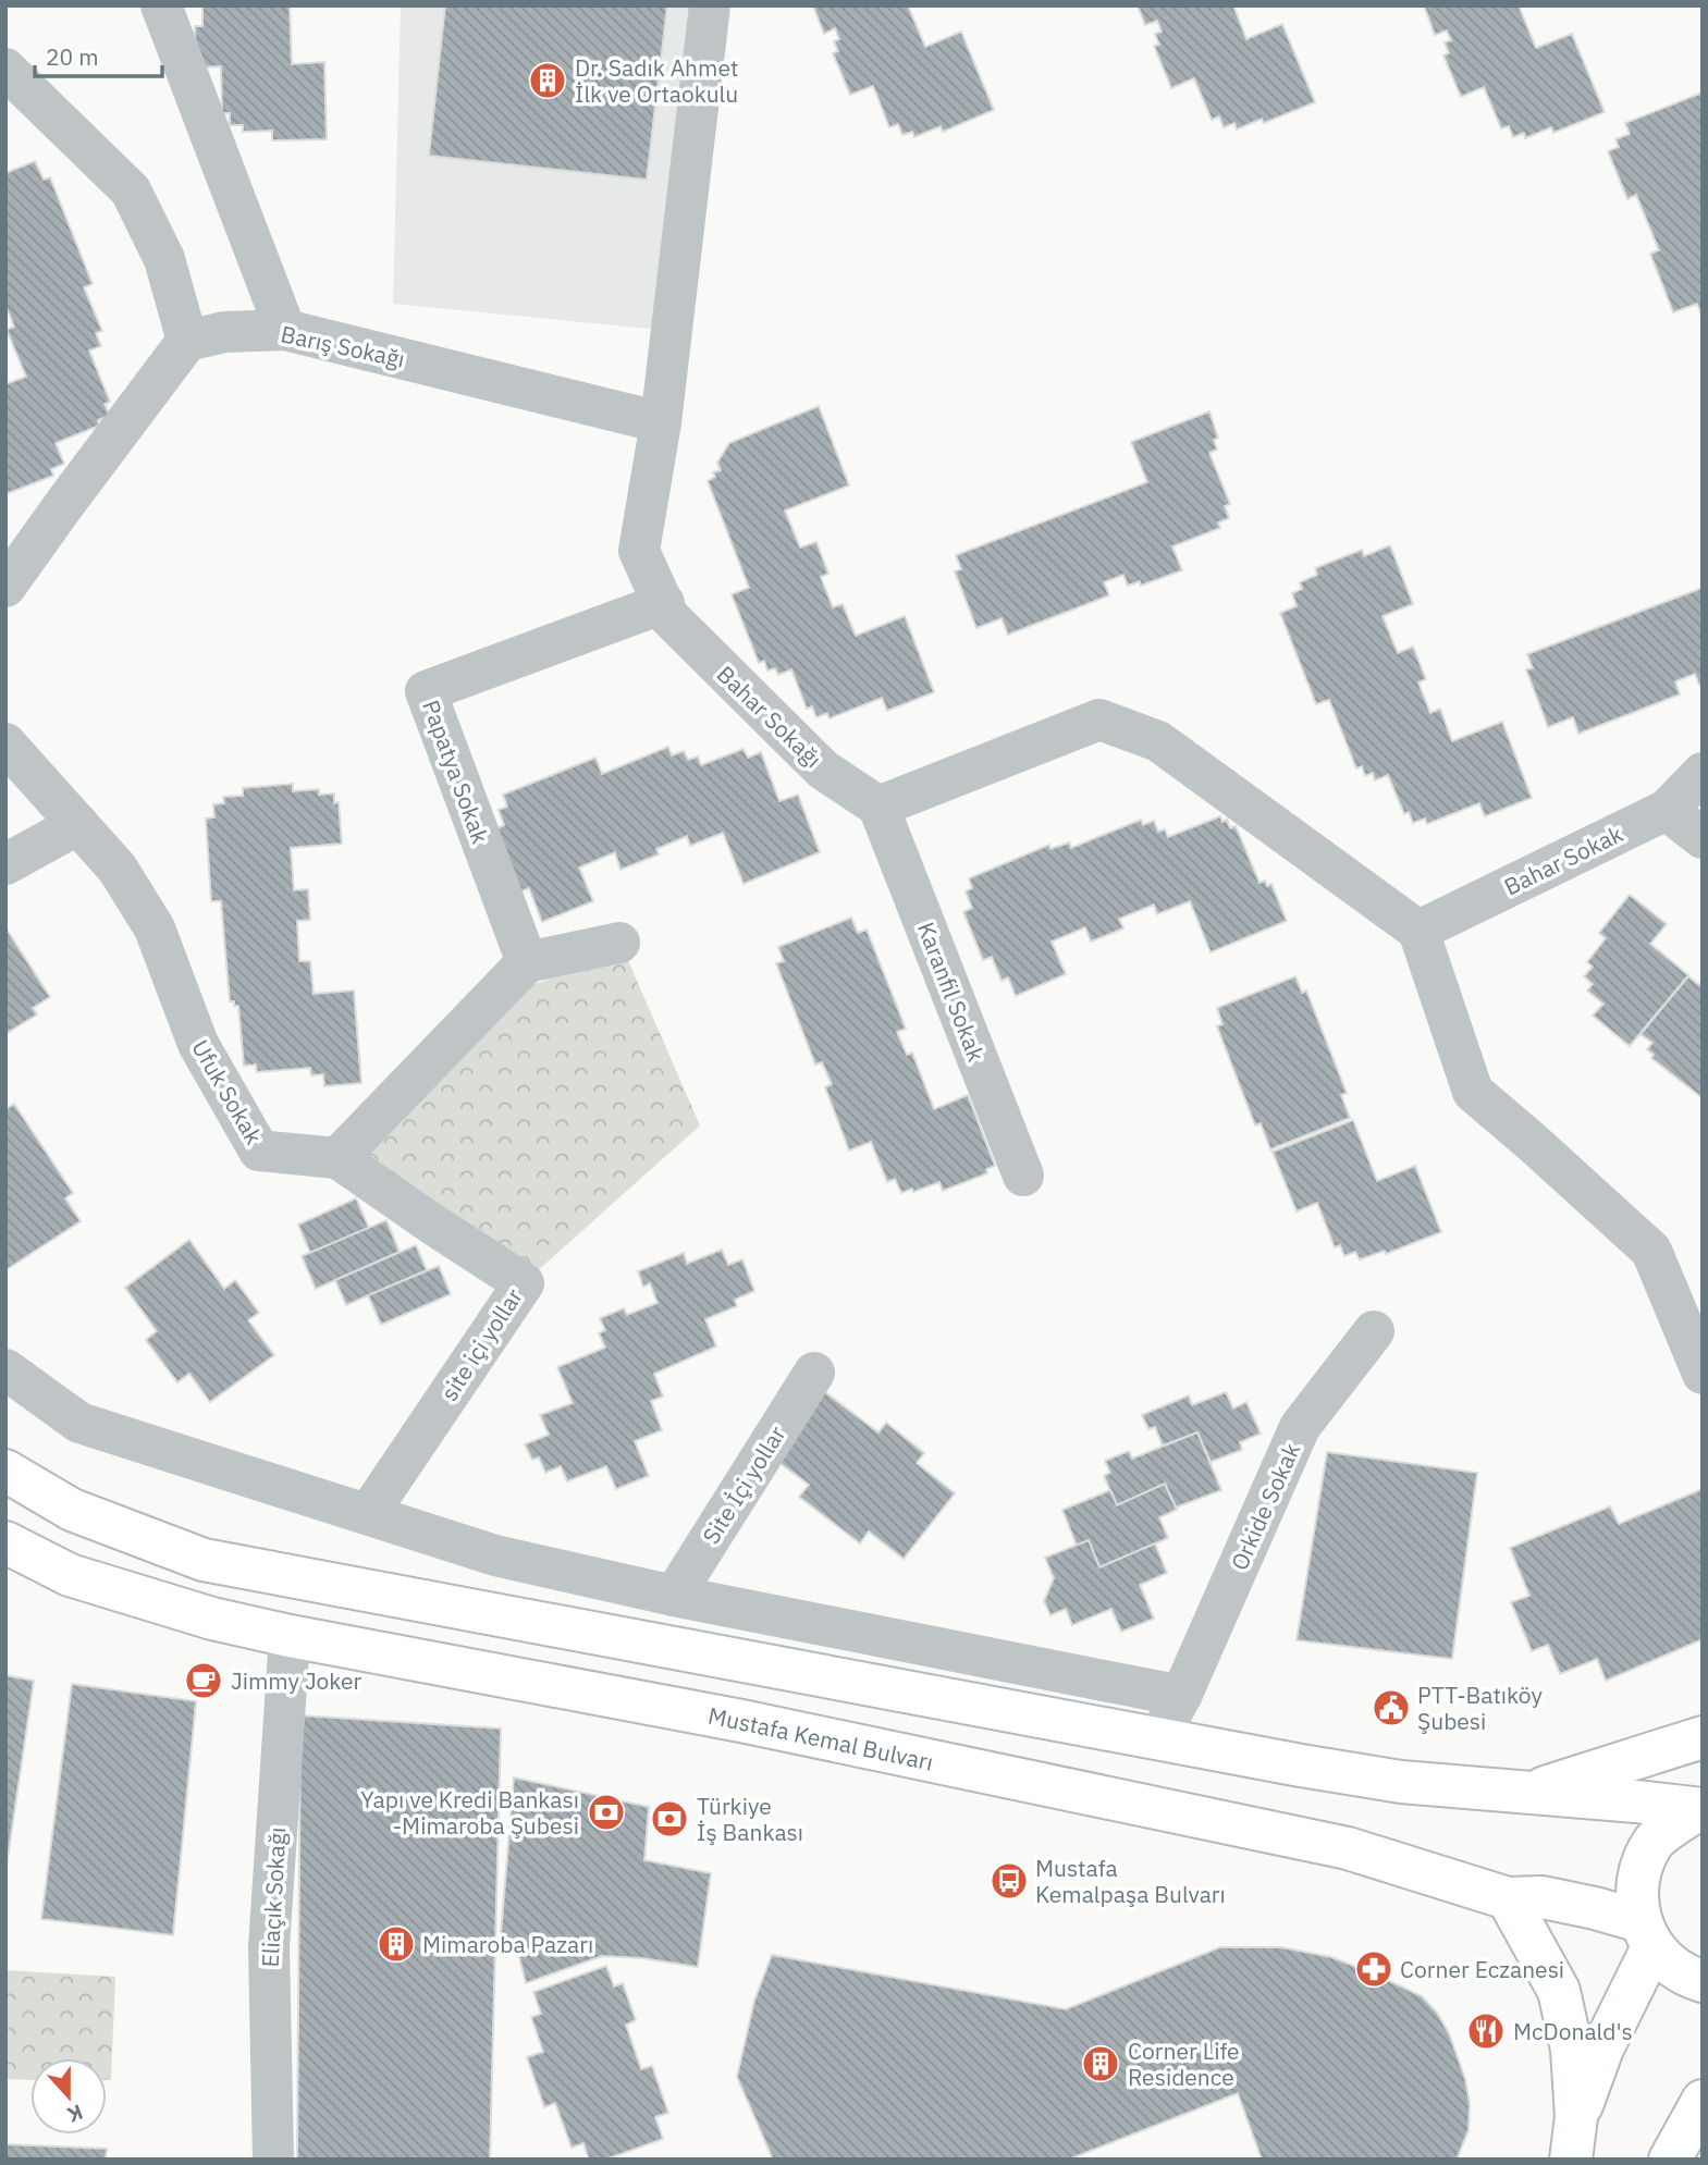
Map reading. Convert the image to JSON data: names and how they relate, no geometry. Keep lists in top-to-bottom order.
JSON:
{
  "streets": {
    "main road": ["Mustafa Kemal Bulvarı"],
    "street": [
      "Barış Sokağı",
      "Bahar Sokağı",
      "Papatya Sokak",
      "Bahar Sokak",
      "Karanfil Sokak",
      "Ufuk Sokak",
      "site içi yollar",
      "Site İçi yollar",
      "Orkide Sokak",
      "Eliaçık Sokağı"
    ]
  },
  "crossings": [
    ["Barış Sokağı", "Bahar Sokağı"],
    ["Bahar Sokağı", "Papatya Sokak"],
    ["Bahar Sokağı", "Karanfil Sokak"],
    ["Ufuk Sokak", "site içi yollar"],
    ["Mustafa Kemal Bulvarı", "Eliaçık Sokağı"]
  ],
  "places": {
    "building": ["Dr. Sadık Ahmet İlk ve Ortaokulu", "Mimaroba Pazarı", "Corner Life Residence"],
    "cafe": ["Jimmy Joker"],
    "public building": ["PTT-Batıköy Şubesi"],
    "bank": ["Yapı ve Kredi Bankası -Mimaroba Şubesi", "Türkiye İş Bankası"],
    "bus stop": ["Mustafa Kemalpaşa Bulvarı"],
    "pharmacy": ["Corner Eczanesi"],
    "restaurant": ["McDonald's"]
  },
  "scale_bar": "20 m",
  "north": "bottom"
}
